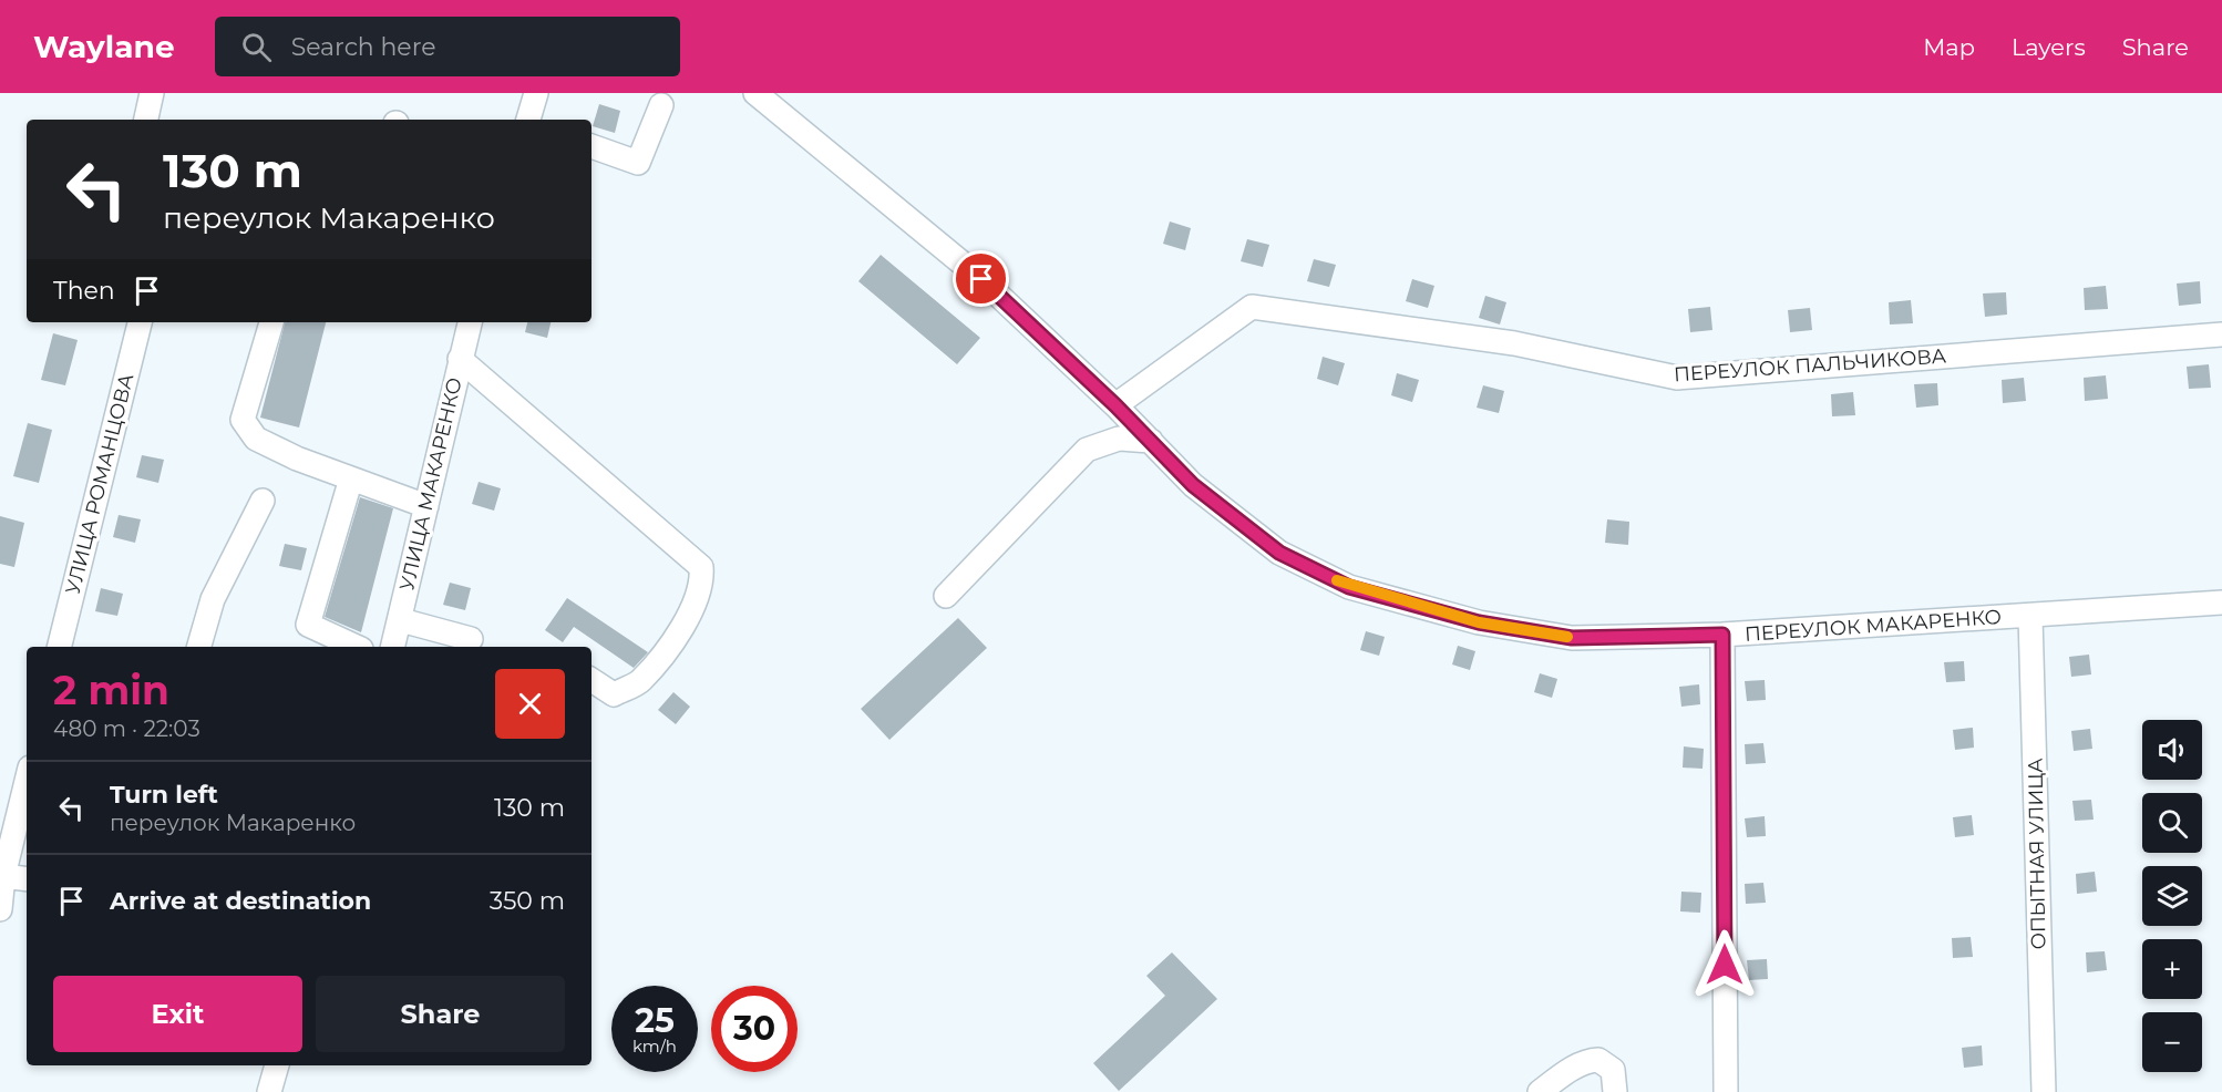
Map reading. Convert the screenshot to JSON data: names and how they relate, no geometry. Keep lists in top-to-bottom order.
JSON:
{
  "streets": {
    "street": [
      "ПЕРЕУЛОК ПАЛЬЧИКОВА",
      "УЛИЦА РОМАНЦОВА",
      "УЛИЦА МАКАРЕНКО",
      "ПЕРЕУЛОК МАКАРЕНКО",
      "ОПЫТНАЯ УЛИЦА"
    ]
  },
  "crossings": [
    ["ПЕРЕУЛОК ПАЛЬЧИКОВА", "ПЕРЕУЛОК МАКАРЕНКО"],
    ["ПЕРЕУЛОК МАКАРЕНКО", "ОПЫТНАЯ УЛИЦА"]
  ],
  "page": {
    "header": "Waylane",
    "search": "Search here",
    "nav": ["Map", "Layers", "Share"],
    "turn": ["130 m", "переулок Макаренко"],
    "then": "Then",
    "heading": ["2 min", "480 m · 22:03"],
    "map_buttons": ["+", "−"],
    "list": [
      {
        "name": "Turn left",
        "note": "переулок Макаренко",
        "value": "130 m"
      },
      {
        "name": "Arrive at destination",
        "value": "350 m"
      }
    ],
    "buttons": ["Exit", "Share"],
    "speed": "25 km/h",
    "limit": "30"
  }
}
